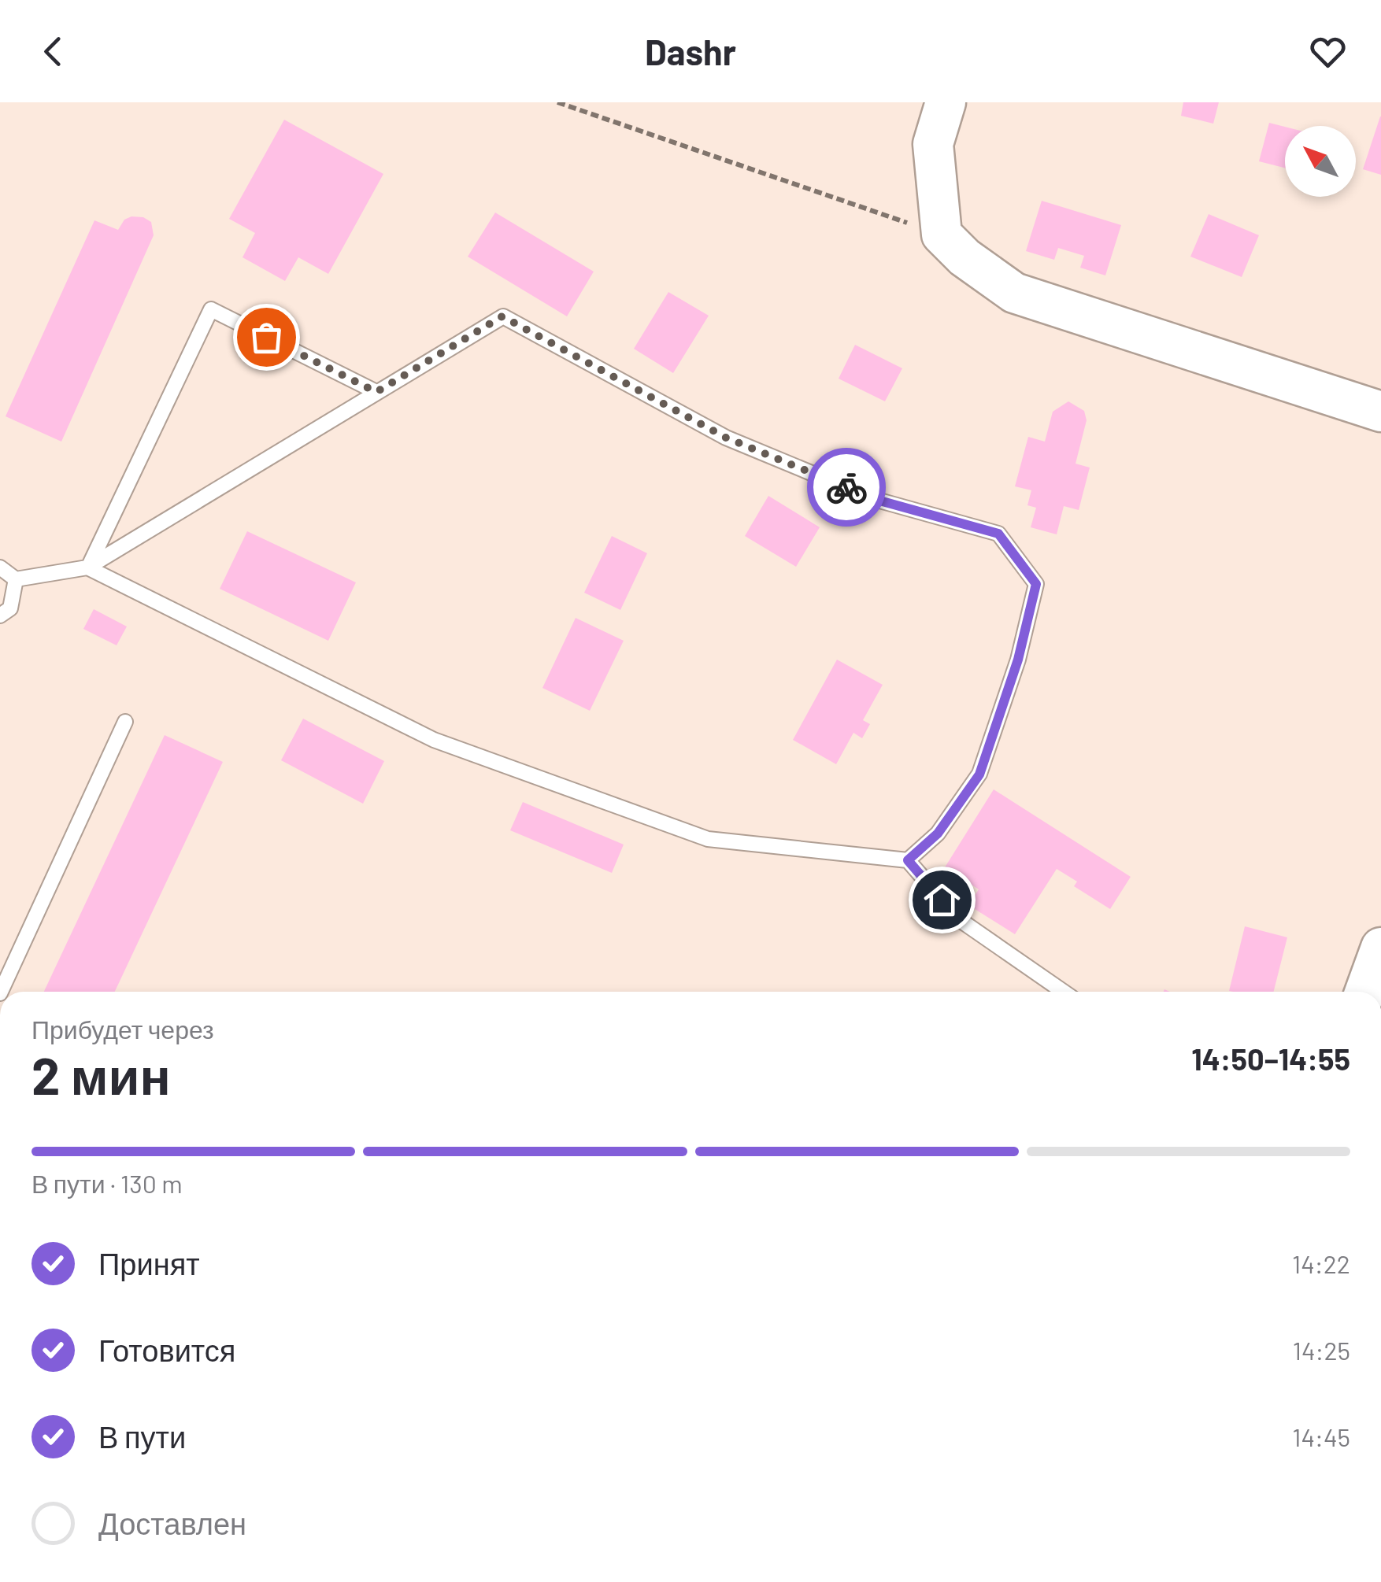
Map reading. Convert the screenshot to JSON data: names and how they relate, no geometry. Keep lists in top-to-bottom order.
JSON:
{
  "north": "top left",
  "page": {
    "header": "Dashr",
    "heading": ["2 мин", "Прибудет через", "14:50–14:55"],
    "bar": "В пути · 130 m",
    "list": [
      ["Принят", "14:22"],
      ["Готовится", "14:25"],
      ["В пути", "14:45"],
      "Доставлен"
    ]
  }
}
